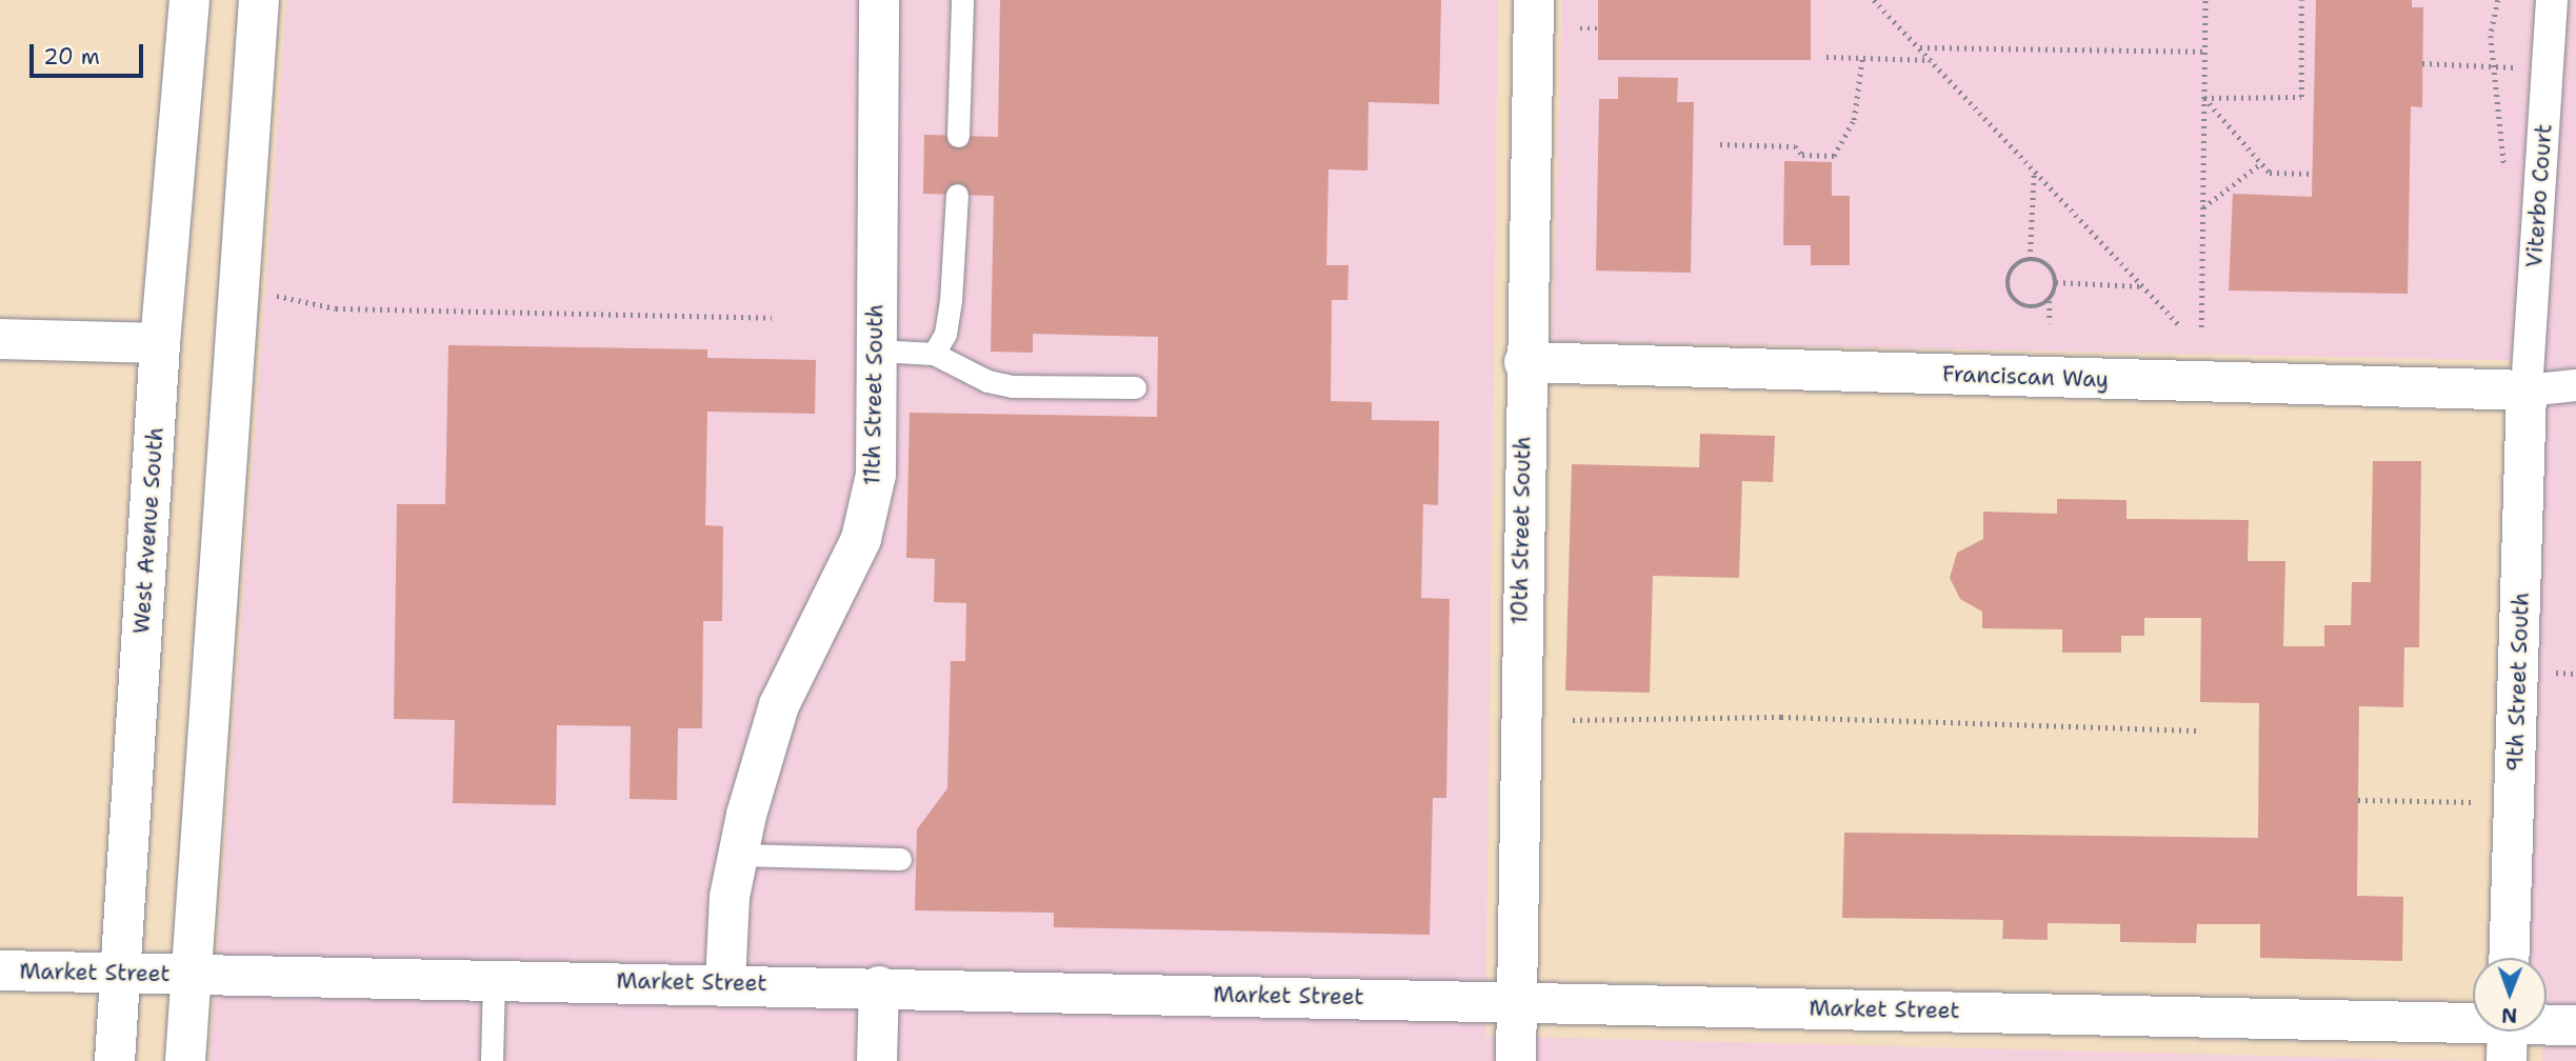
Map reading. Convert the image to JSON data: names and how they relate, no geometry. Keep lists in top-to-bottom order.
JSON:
{
  "streets": {
    "street": [
      "Viterbo Court",
      "Franciscan Way",
      "11th Street South",
      "West Avenue South",
      "10th Street South",
      "9th Street South",
      "Market Street"
    ]
  },
  "crossings": [
    ["Viterbo Court", "Franciscan Way"],
    ["Viterbo Court", "9th Street South"],
    ["Franciscan Way", "10th Street South"],
    ["Franciscan Way", "9th Street South"],
    ["11th Street South", "Market Street"],
    ["West Avenue South", "Market Street"],
    ["10th Street South", "Market Street"]
  ],
  "scale_bar": "20 m",
  "north": "bottom"
}
